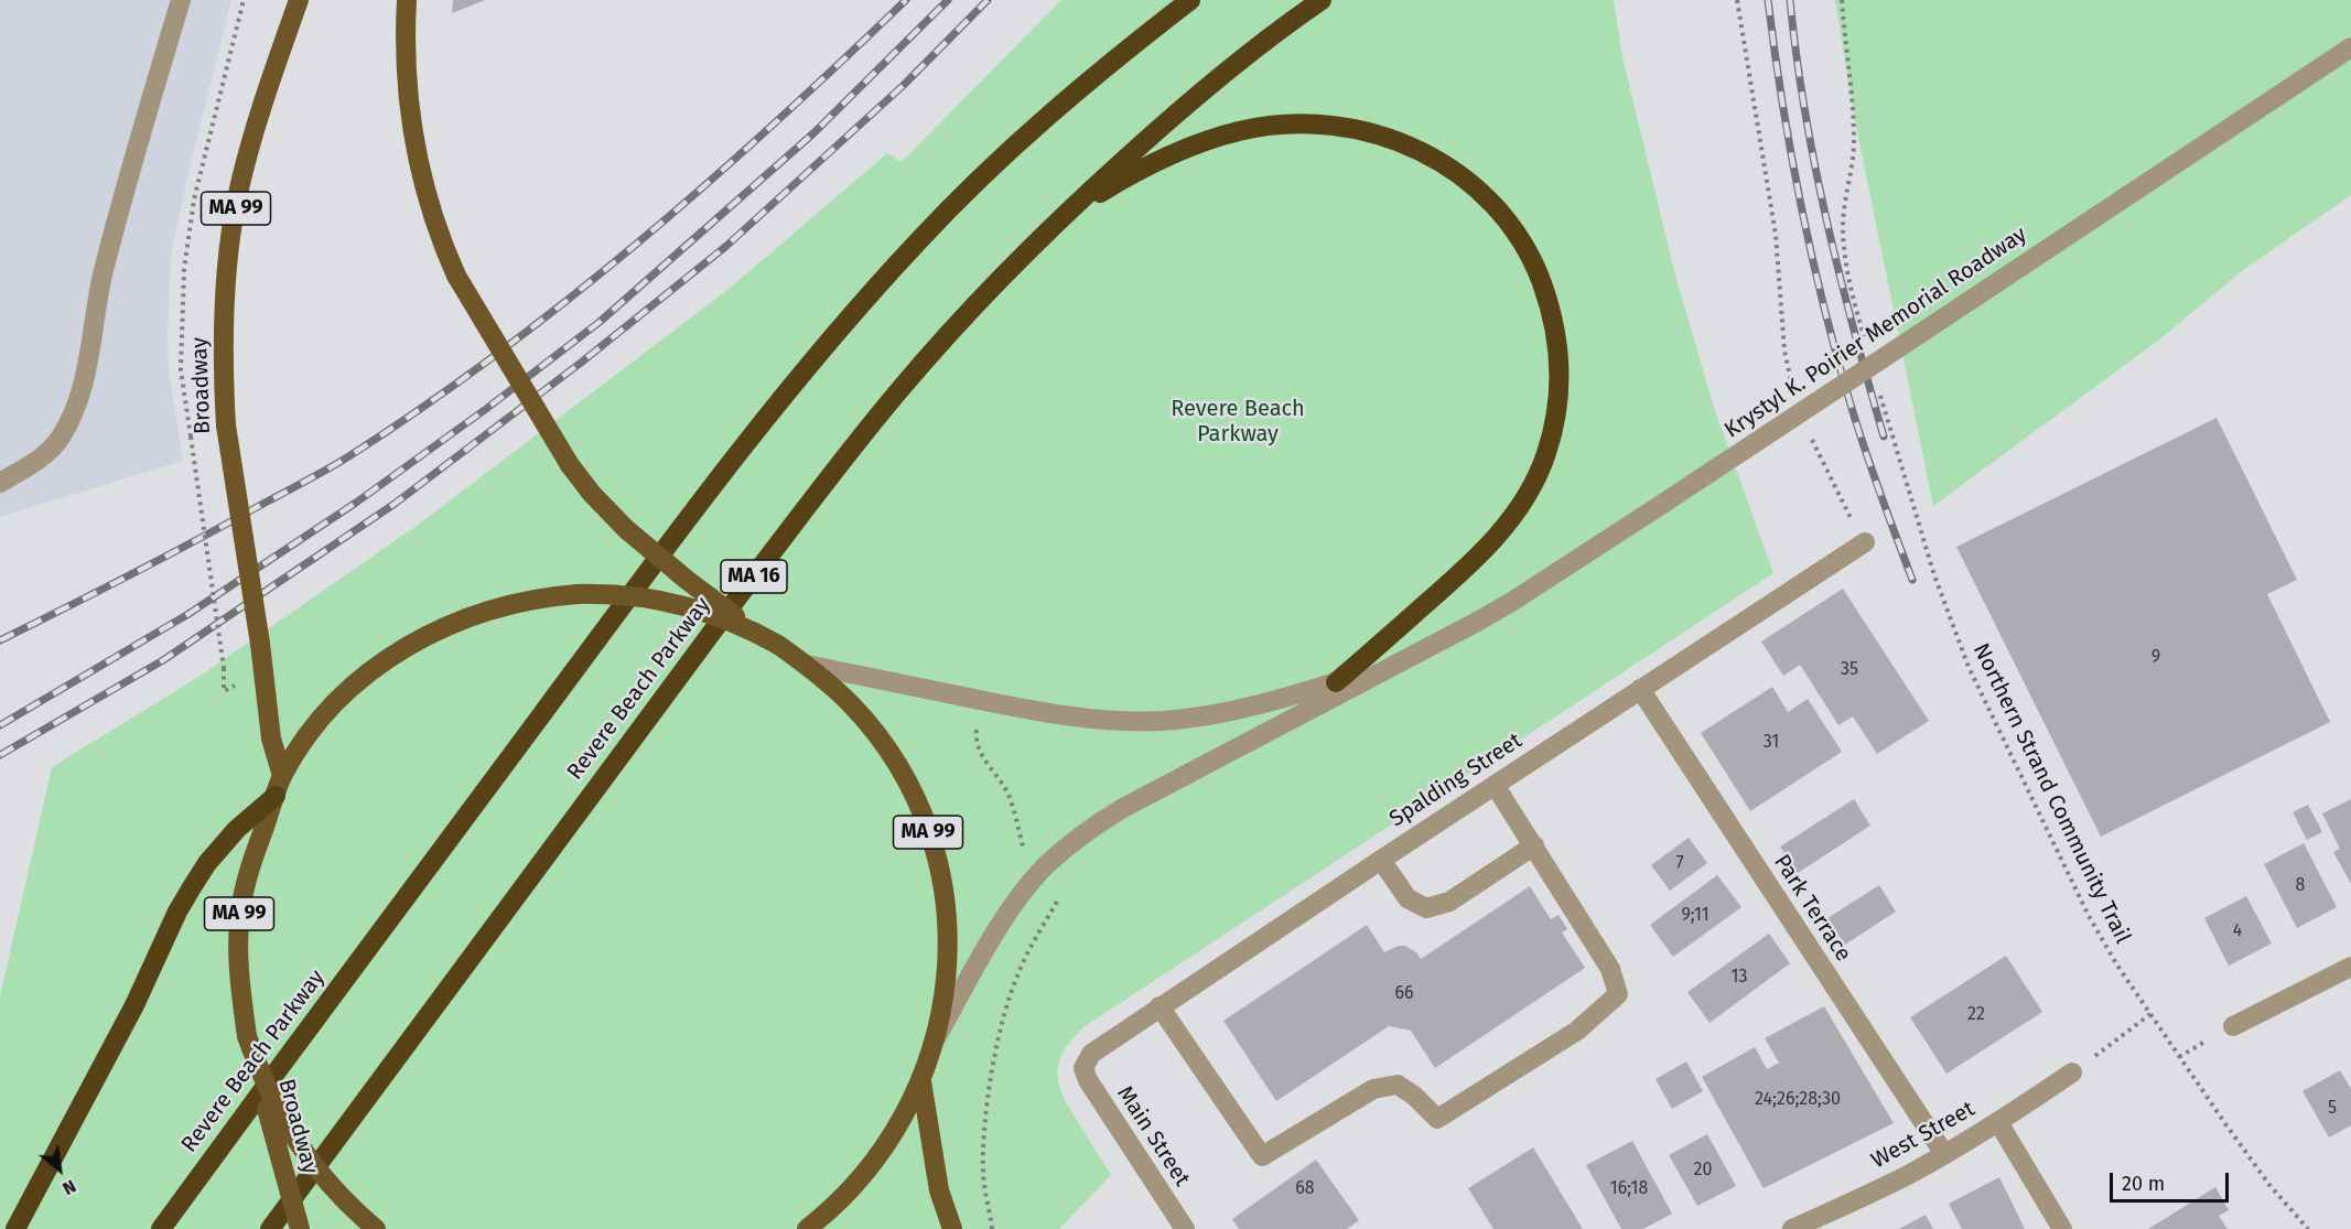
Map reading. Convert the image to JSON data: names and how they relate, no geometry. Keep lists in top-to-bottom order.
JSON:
{
  "streets": {
    "highway": ["MA 16", "Revere Beach Parkway"],
    "main road": ["MA 99", "Broadway"],
    "street": [
      "Krystyl K. Poirier Memorial Roadway",
      "Spalding Street",
      "Park Terrace",
      "West Street",
      "Main Street"
    ],
    "path": ["Northern Strand Community Trail"]
  },
  "crossings": [
    ["MA 99", "Krystyl K. Poirier Memorial Roadway"],
    ["MA 99", "Broadway"],
    ["Spalding Street", "Park Terrace"],
    ["Spalding Street", "Main Street"],
    ["Park Terrace", "West Street"]
  ],
  "parks": ["Revere Beach Parkway"],
  "house_numbers": [
    "9",
    "35",
    "31",
    "7",
    "8",
    "9;11",
    "4",
    "13",
    "66",
    "22",
    "24;26;28;30",
    "5",
    "20",
    "68",
    "16;18"
  ],
  "scale_bar": "20 m",
  "north": "bottom right"
}
